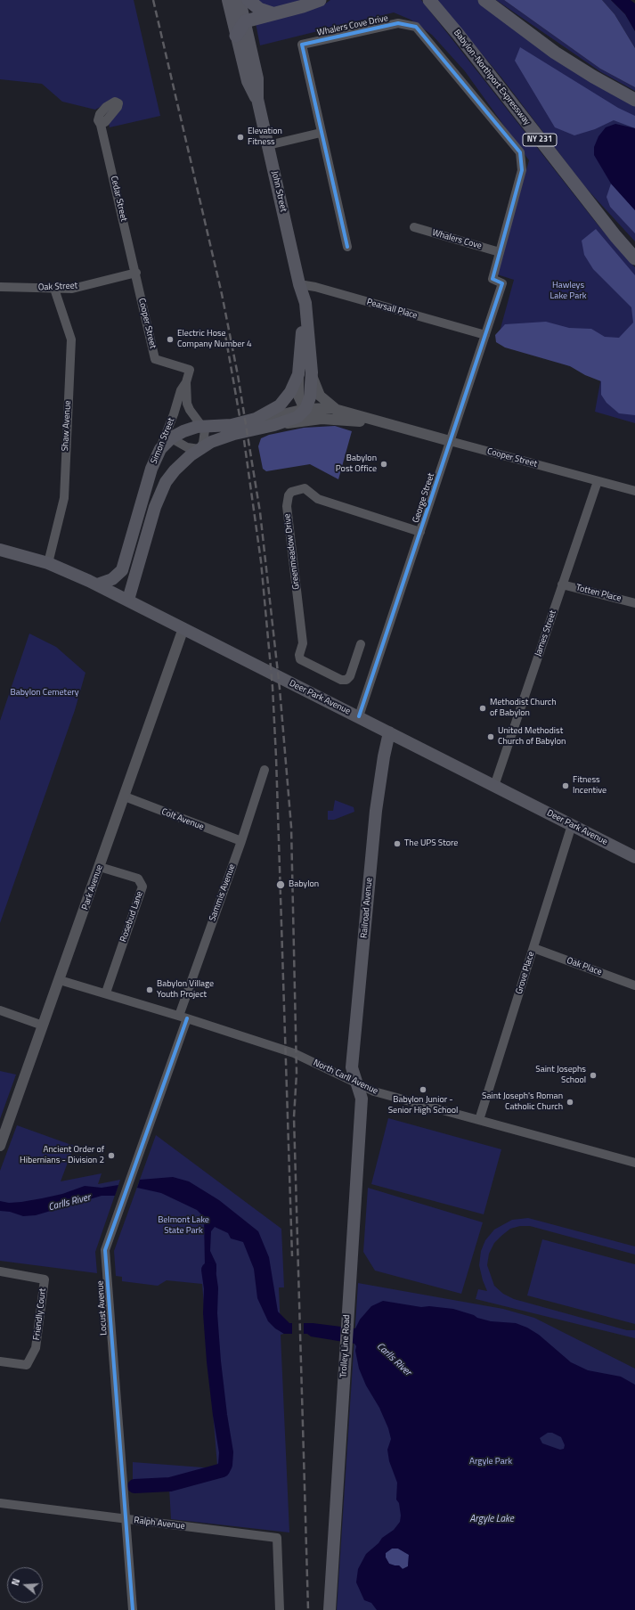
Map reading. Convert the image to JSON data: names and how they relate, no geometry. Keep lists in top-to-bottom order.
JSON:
{
  "streets": {
    "main road": [
      "Babylon-Northport Expressway",
      "NY 231",
      "John Street",
      "Cooper Street",
      "Simon Street",
      "Deer Park Avenue",
      "Railroad Avenue",
      "Trolley Line Road"
    ],
    "street": [
      "Whalers Cove Drive",
      "Cedar Street",
      "Whalers Cove",
      "Oak Street",
      "Pearsall Place",
      "Shaw Avenue",
      "George Street",
      "Greenmeadow Drive",
      "Totten Place",
      "James Street",
      "Colt Avenue",
      "Park Avenue",
      "Sammis Avenue",
      "Rosebud Lane",
      "Oak Place",
      "Grove Place",
      "North Carll Avenue",
      "Locust Avenue",
      "Friendly Court",
      "Ralph Avenue"
    ]
  },
  "crossings": [
    ["Whalers Cove Drive", "Whalers Cove"],
    ["Whalers Cove Drive", "George Street"],
    ["John Street", "Pearsall Place"],
    ["John Street", "Cooper Street"],
    ["Cedar Street", "Oak Street"],
    ["Cedar Street", "Cooper Street"],
    ["Oak Street", "Cooper Street"],
    ["Oak Street", "Shaw Avenue"],
    ["Pearsall Place", "George Street"],
    ["Cooper Street", "Simon Street"],
    ["Cooper Street", "George Street"],
    ["Cooper Street", "James Street"],
    ["Shaw Avenue", "Deer Park Avenue"],
    ["Simon Street", "Deer Park Avenue"],
    ["George Street", "Greenmeadow Drive"],
    ["George Street", "Deer Park Avenue"],
    ["Totten Place", "James Street"],
    ["James Street", "Deer Park Avenue"],
    ["Deer Park Avenue", "Park Avenue"],
    ["Deer Park Avenue", "Railroad Avenue"],
    ["Deer Park Avenue", "Grove Place"],
    ["Colt Avenue", "Park Avenue"],
    ["Colt Avenue", "Sammis Avenue"],
    ["Park Avenue", "Rosebud Lane"],
    ["Park Avenue", "North Carll Avenue"],
    ["Sammis Avenue", "North Carll Avenue"],
    ["Sammis Avenue", "Locust Avenue"],
    ["Railroad Avenue", "North Carll Avenue"],
    ["Railroad Avenue", "Trolley Line Road"],
    ["Rosebud Lane", "North Carll Avenue"],
    ["Oak Place", "Grove Place"],
    ["Grove Place", "North Carll Avenue"],
    ["North Carll Avenue", "Locust Avenue"],
    ["North Carll Avenue", "Trolley Line Road"],
    ["Locust Avenue", "Ralph Avenue"]
  ],
  "water": ["Carlls River", "Argyle Lake"],
  "parks": [
    "Hawleys Lake Park",
    "Babylon Cemetery",
    "Belmont Lake State Park",
    "Argyle Park"
  ],
  "places": [
    "Elevation Fitness",
    "Electric Hose Company Number 4",
    "Babylon Post Office",
    "Methodist Church of Babylon",
    "United Methodist Church of Babylon",
    "Fitness Incentive",
    "The UPS Store",
    "Babylon",
    "Babylon Village Youth Project",
    "Saint Josephs School",
    "Babylon Junior - Senior High School",
    "Saint Joseph's Roman Catholic Church",
    "Ancient Order of Hibernians - Division 2"
  ],
  "north": "left"
}
